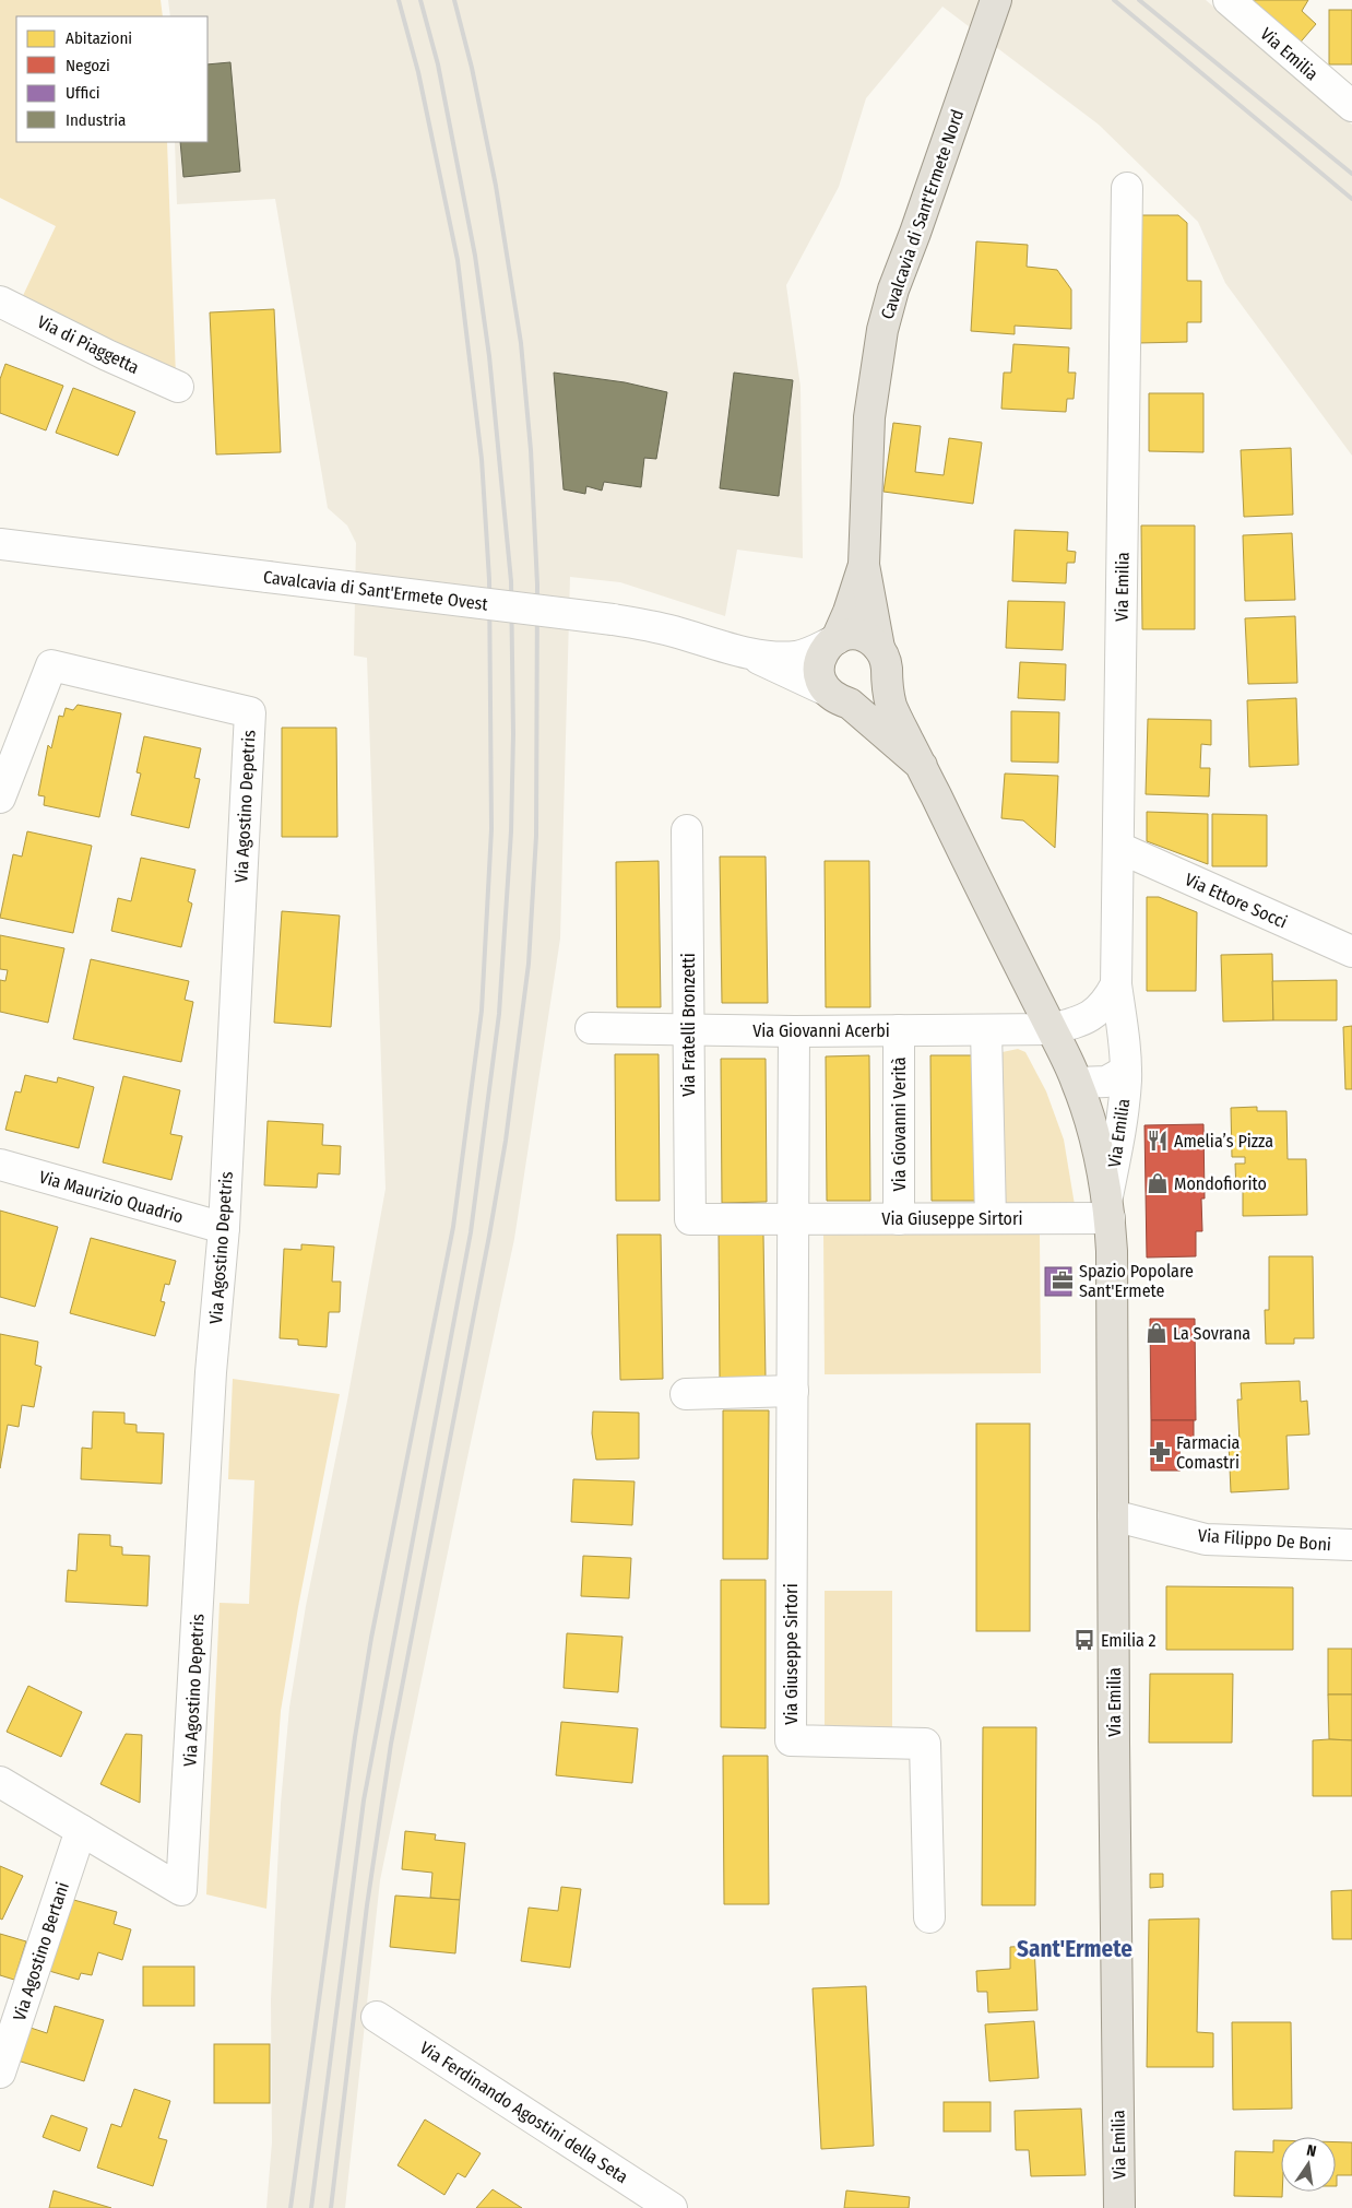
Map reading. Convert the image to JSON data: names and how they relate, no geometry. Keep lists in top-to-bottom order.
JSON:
{
  "streets": {
    "main road": ["Via Emilia", "Cavalcavia di Sant'Ermete Nord"],
    "street": [
      "Via di Piaggetta",
      "Cavalcavia di Sant'Ermete Ovest",
      "Via Agostino Depetris",
      "Via Ettore Socci",
      "Via Fratelli Bronzetti",
      "Via Giovanni Acerbi",
      "Via Giovanni Verità",
      "Via Maurizio Quadrio",
      "Via Giuseppe Sirtori",
      "Via Filippo De Boni",
      "Via Agostino Bertani",
      "Via Ferdinando Agostini della Seta"
    ]
  },
  "crossings": [
    ["Via Emilia", "Cavalcavia di Sant'Ermete Nord"],
    ["Via Emilia", "Via Ettore Socci"],
    ["Via Emilia", "Via Giovanni Acerbi"],
    ["Via Emilia", "Via Giuseppe Sirtori"],
    ["Via Emilia", "Via Filippo De Boni"],
    ["Via Agostino Depetris", "Via Maurizio Quadrio"],
    ["Via Agostino Depetris", "Via Agostino Bertani"],
    ["Via Fratelli Bronzetti", "Via Giovanni Acerbi"],
    ["Via Fratelli Bronzetti", "Via Giuseppe Sirtori"],
    ["Via Giovanni Acerbi", "Via Giovanni Verità"],
    ["Via Giovanni Acerbi", "Via Giuseppe Sirtori"],
    ["Via Giovanni Verità", "Via Giuseppe Sirtori"]
  ],
  "districts": ["Sant'Ermete"],
  "places": {
    "restaurant": ["Amelia’s Pizza"],
    "shop": ["Mondofiorito", "La Sovrana"],
    "office": ["Spazio Popolare Sant'Ermete"],
    "pharmacy": ["Farmacia Comastri"],
    "bus stop": ["Emilia 2"]
  },
  "legend": [
    "Abitazioni",
    "Negozi",
    "Uffici",
    "Industria"
  ],
  "north": "top"
}
